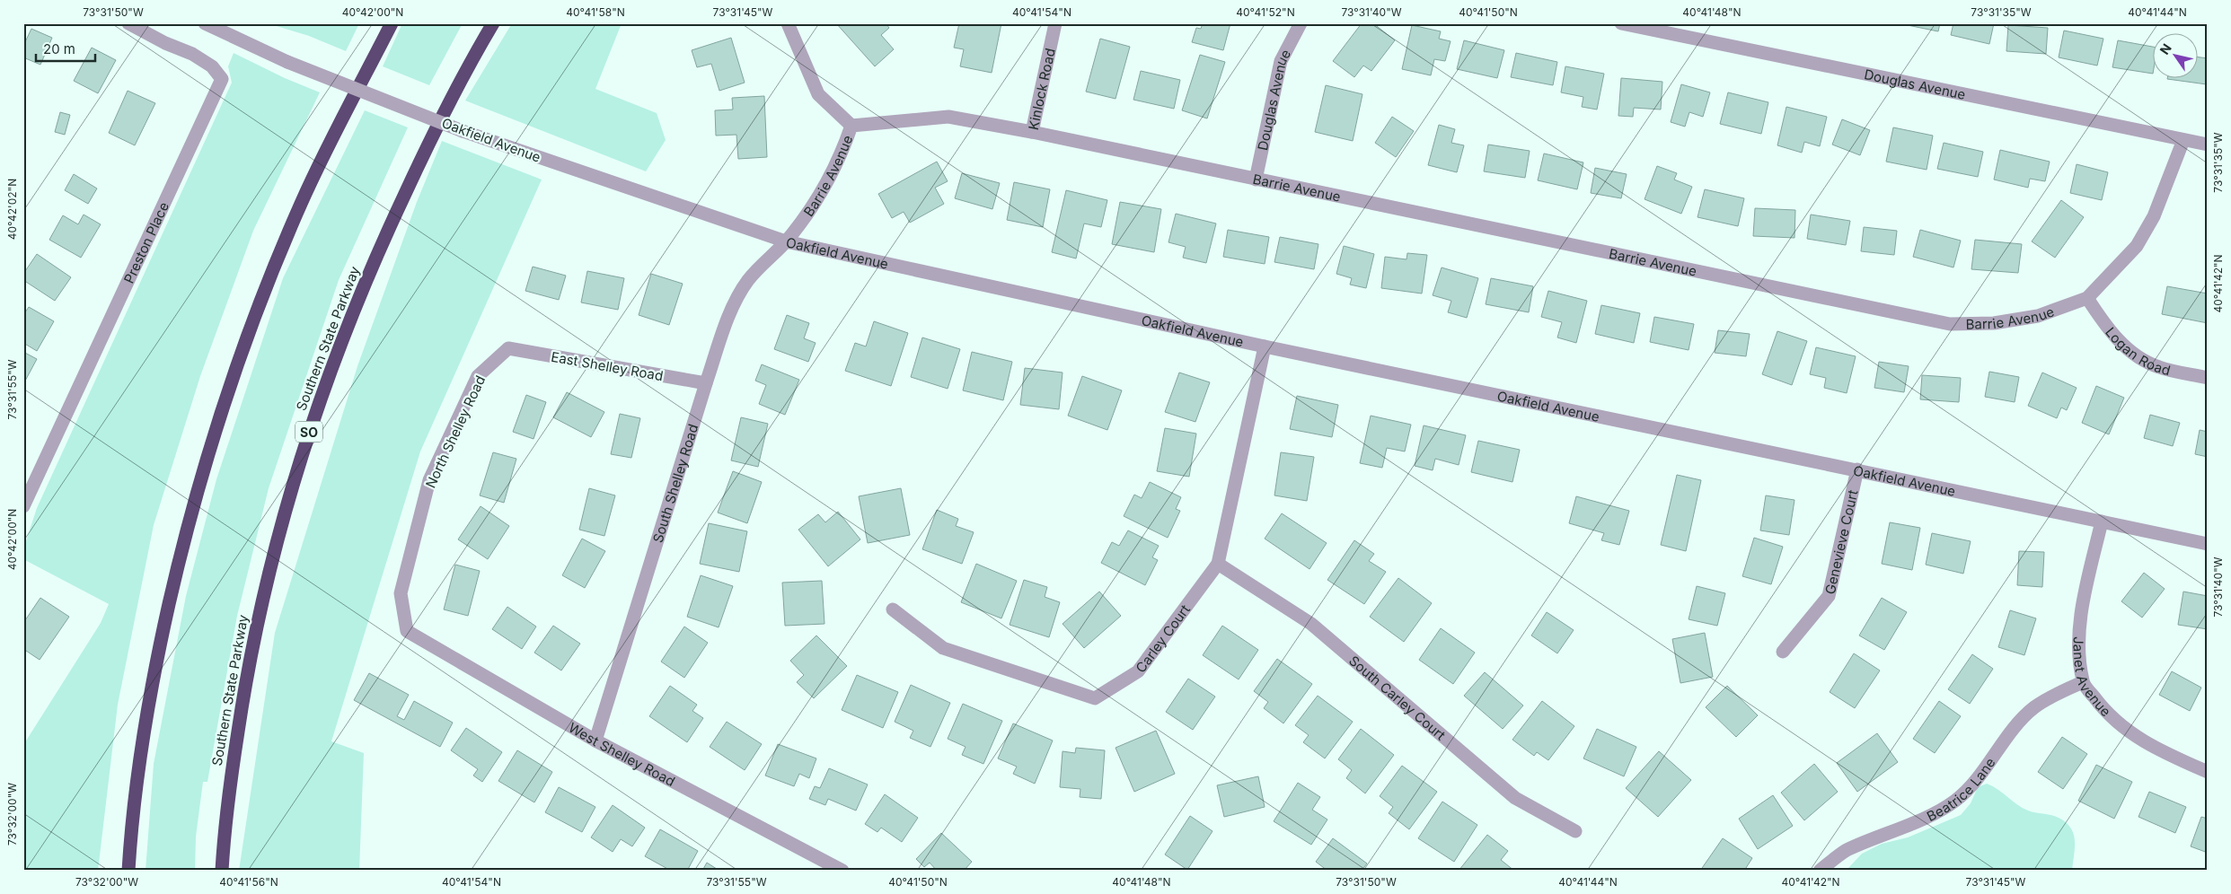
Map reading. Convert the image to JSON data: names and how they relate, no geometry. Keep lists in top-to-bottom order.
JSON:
{
  "streets": {
    "highway": ["Southern State Parkway", "SO"],
    "street": [
      "Douglas Avenue",
      "Kinlock Road",
      "Oakfield Avenue",
      "Barrie Avenue",
      "Preston Place",
      "Logan Road",
      "East Shelley Road",
      "North Shelley Road",
      "South Shelley Road",
      "Genevieve Court",
      "Carley Court",
      "Janet Avenue",
      "South Carley Court",
      "West Shelley Road",
      "Beatrice Lane"
    ]
  },
  "crossings": [
    ["Douglas Avenue", "Barrie Avenue"],
    ["Kinlock Road", "Barrie Avenue"],
    ["Oakfield Avenue", "Barrie Avenue"],
    ["Oakfield Avenue", "South Shelley Road"],
    ["Oakfield Avenue", "Genevieve Court"],
    ["Oakfield Avenue", "Carley Court"],
    ["Oakfield Avenue", "Janet Avenue"],
    ["Barrie Avenue", "Logan Road"],
    ["Barrie Avenue", "South Shelley Road"],
    ["East Shelley Road", "North Shelley Road"],
    ["East Shelley Road", "South Shelley Road"],
    ["North Shelley Road", "West Shelley Road"],
    ["South Shelley Road", "West Shelley Road"],
    ["Carley Court", "South Carley Court"],
    ["Janet Avenue", "Beatrice Lane"]
  ],
  "scale_bar": "20 m",
  "north": "top left",
  "coordinates": [
    "73°31'50\"W",
    "40°42'00\"N",
    "40°41'58\"N",
    "73°31'45\"W",
    "40°41'54\"N",
    "40°41'52\"N",
    "73°31'40\"W",
    "40°41'50\"N",
    "40°41'48\"N",
    "73°31'35\"W",
    "40°41'44\"N",
    "40°42'02\"N",
    "40°41'42\"N",
    "73°31'55\"W",
    "73°32'00\"W",
    "40°41'56\"N"
  ]
}
